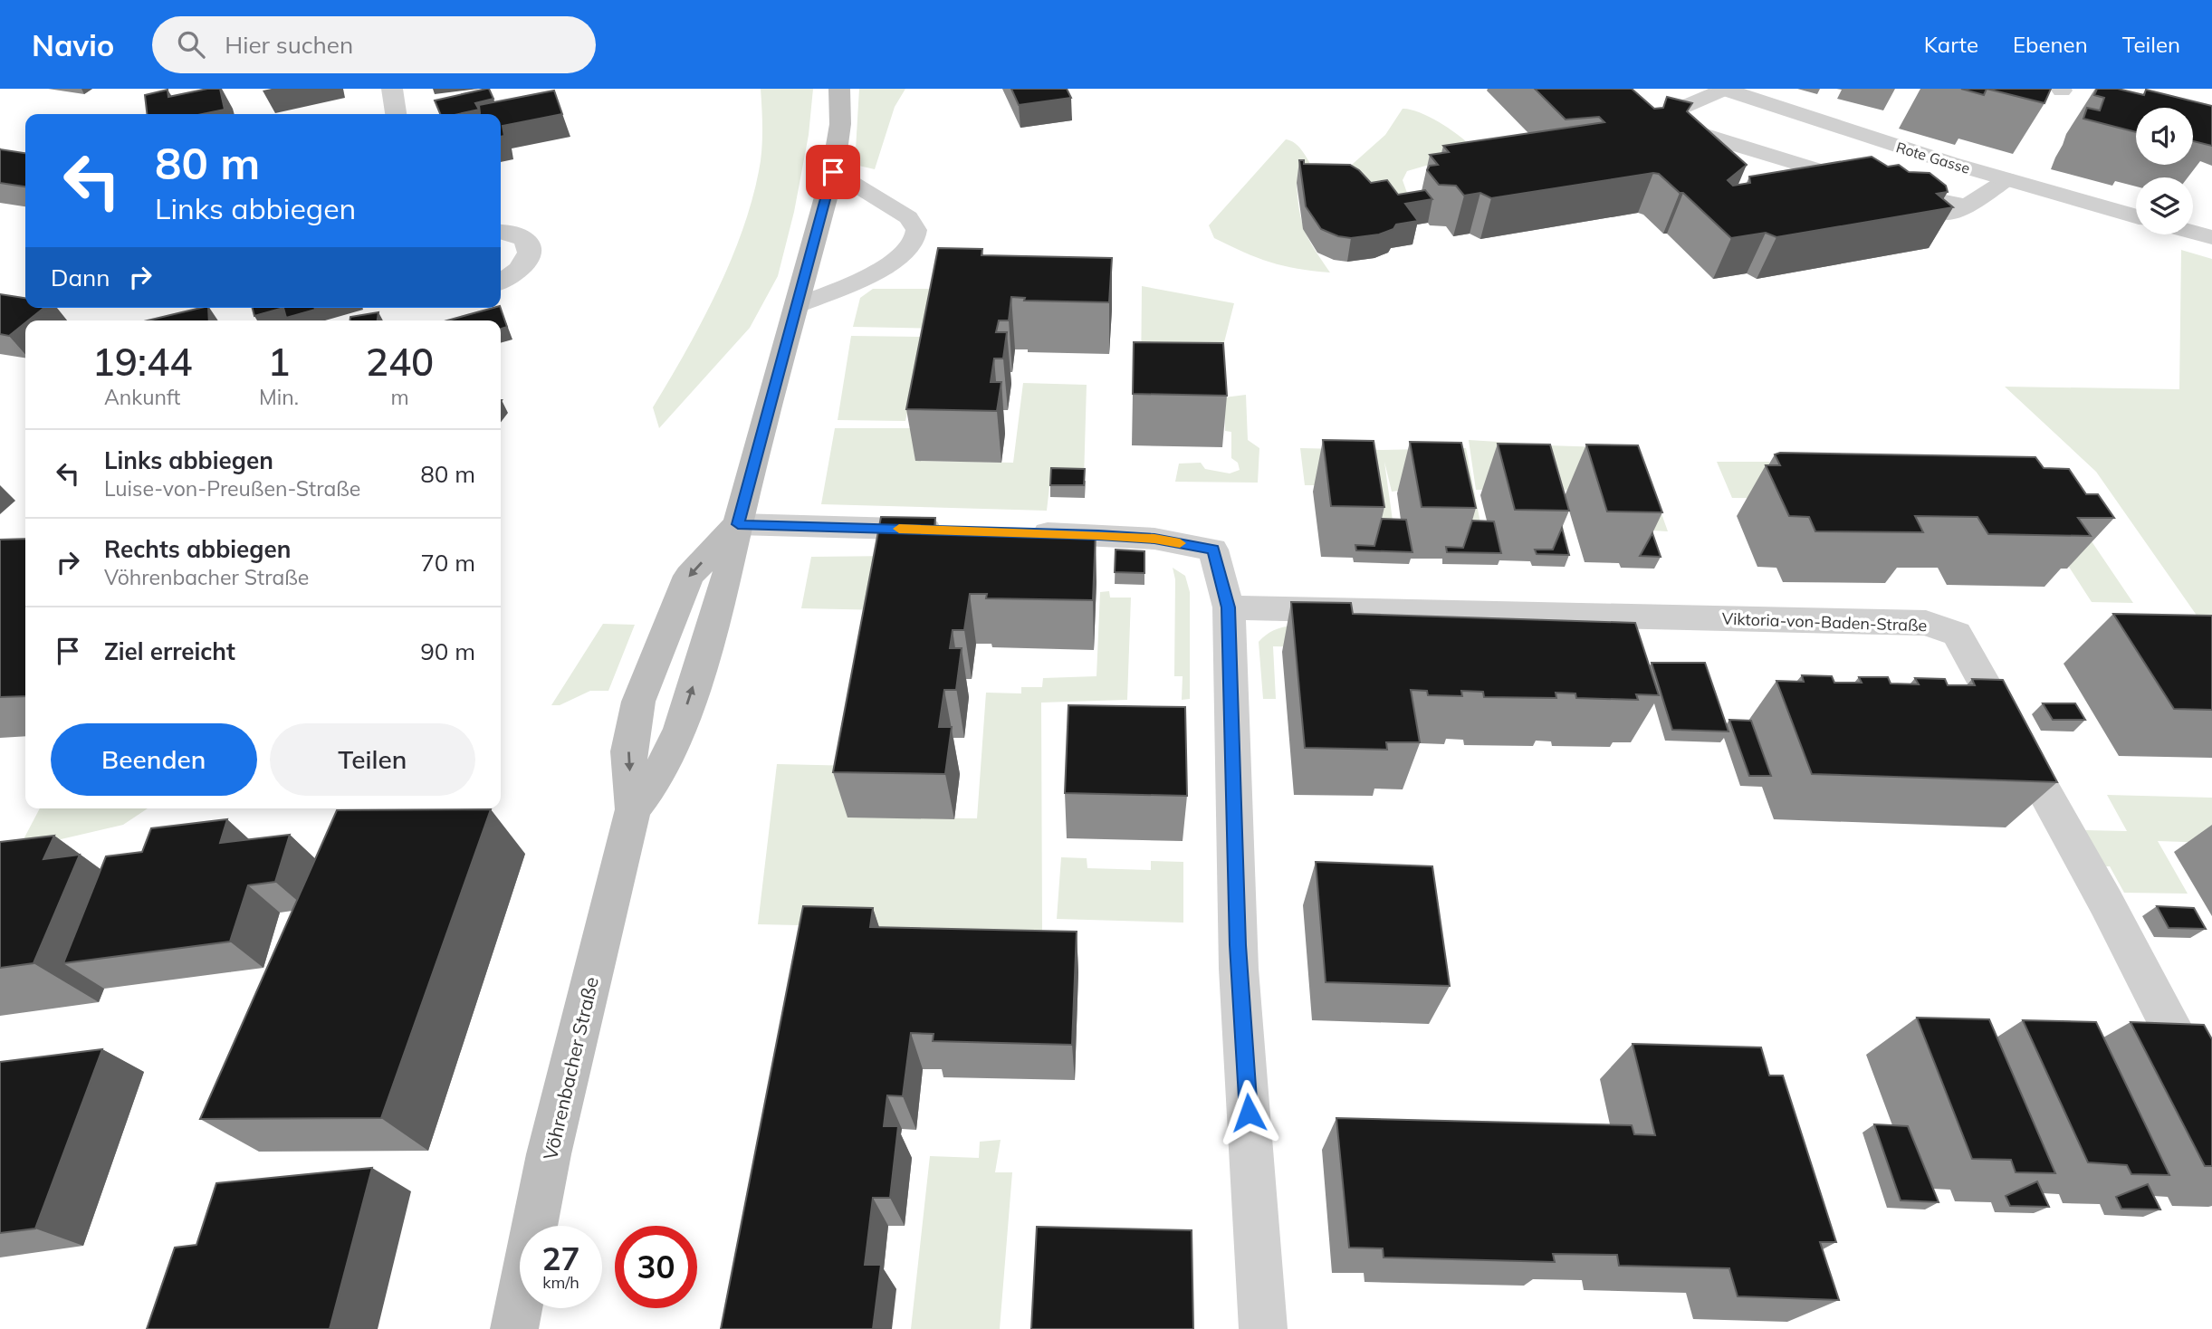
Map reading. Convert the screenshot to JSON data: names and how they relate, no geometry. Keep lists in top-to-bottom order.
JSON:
{
  "streets": {
    "street": ["Rote Gasse", "Viktoria-von-Baden-Straße", "Vöhrenbacher Straße"]
  },
  "page": {
    "header": "Navio",
    "search": "Hier suchen",
    "nav": ["Karte", "Ebenen", "Teilen"],
    "turn": ["80 m", "Links abbiegen"],
    "then": "Dann",
    "eta": [
      "19:44",
      "Ankunft",
      "1",
      "Min.",
      "240",
      "m"
    ],
    "list": [
      {
        "name": "Links abbiegen",
        "note": "Luise-von-Preußen-Straße",
        "value": "80 m"
      },
      {
        "name": "Rechts abbiegen",
        "note": "Vöhrenbacher Straße",
        "value": "70 m"
      },
      {
        "name": "Ziel erreicht",
        "value": "90 m"
      }
    ],
    "buttons": ["Beenden", "Teilen"],
    "speed": "27 km/h",
    "limit": "30"
  }
}
